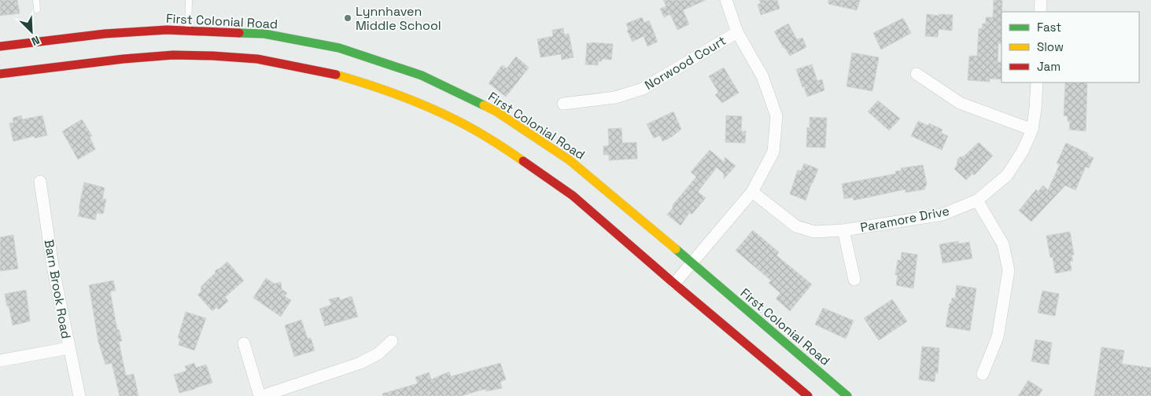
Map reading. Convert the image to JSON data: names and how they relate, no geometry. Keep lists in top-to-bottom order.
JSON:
{
  "streets": {
    "main road": ["First Colonial Road"],
    "street": ["Norwood Court", "Paramore Drive", "Barn Brook Road"]
  },
  "places": ["Lynnhaven Middle School"],
  "legend": ["Fast", "Slow", "Jam"],
  "north": "bottom right"
}
